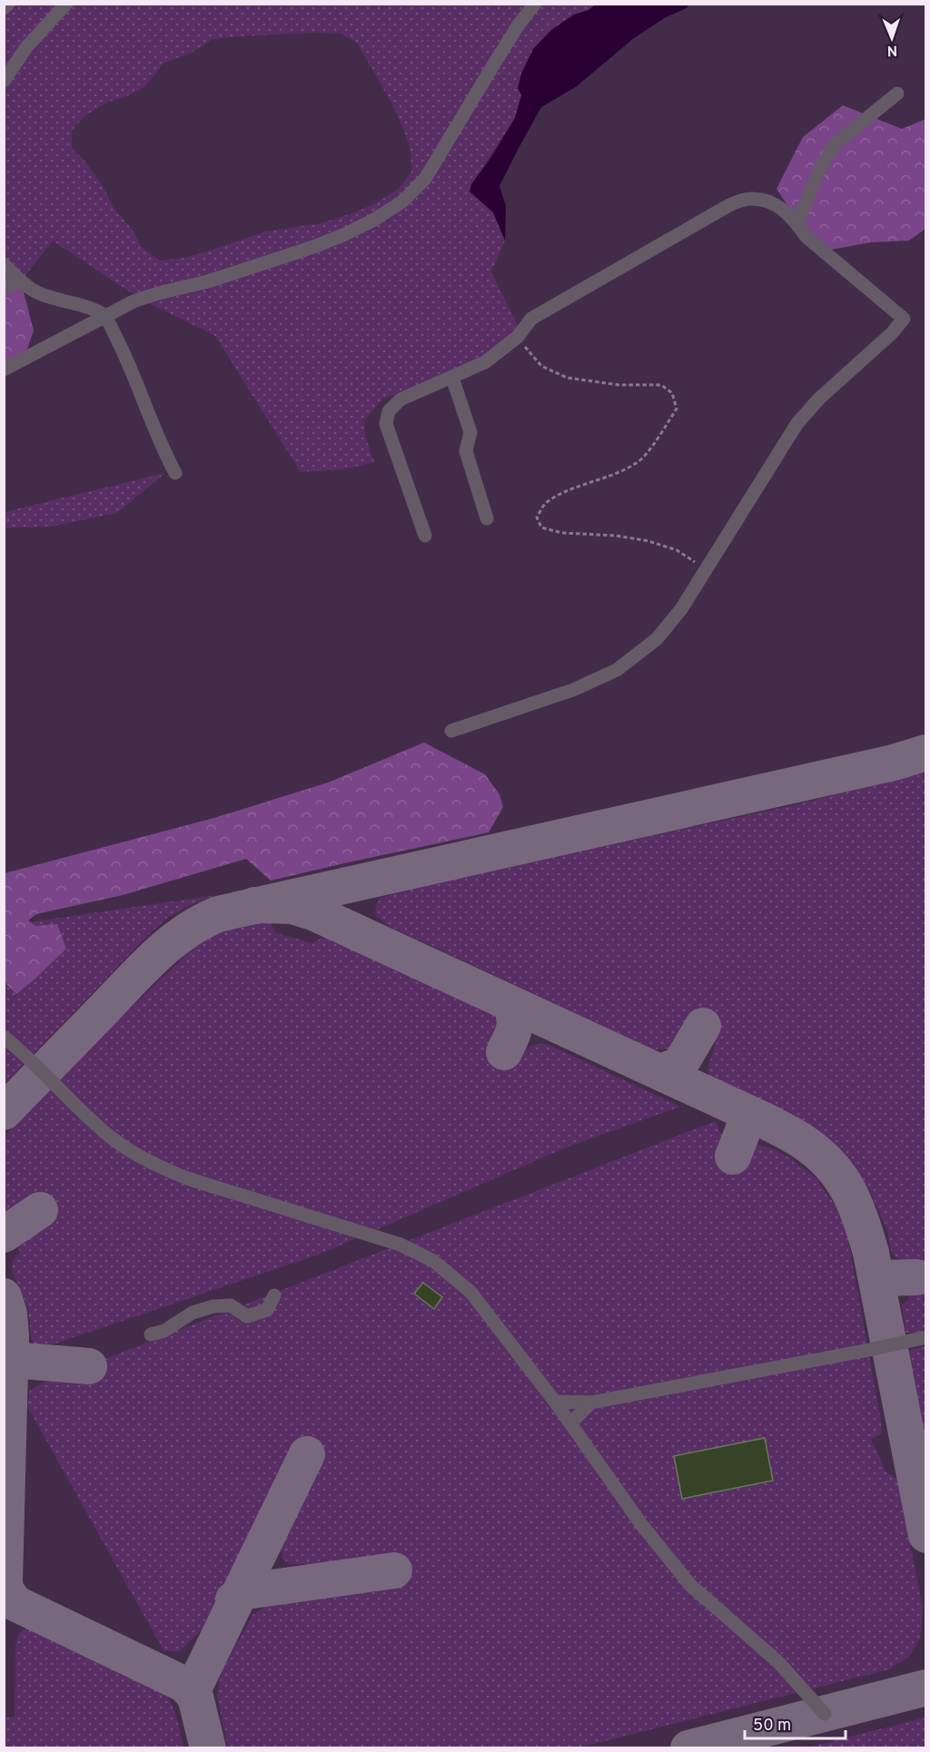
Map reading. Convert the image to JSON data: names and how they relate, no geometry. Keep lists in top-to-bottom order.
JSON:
{
  "scale_bar": "50 m",
  "north": "bottom"
}
